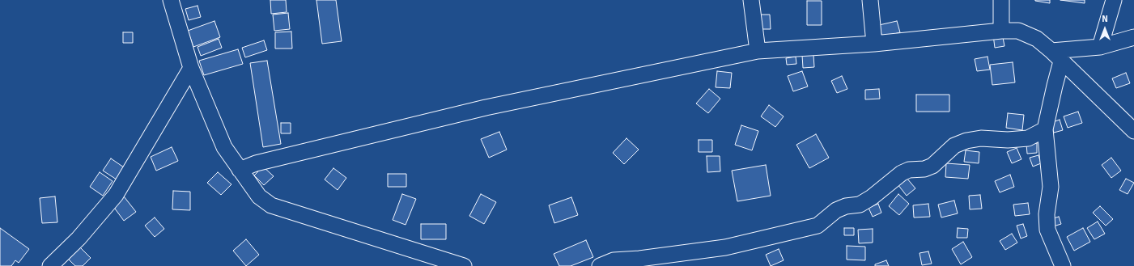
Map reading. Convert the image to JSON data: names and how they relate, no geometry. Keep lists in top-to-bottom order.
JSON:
{
  "north": "top"
}
